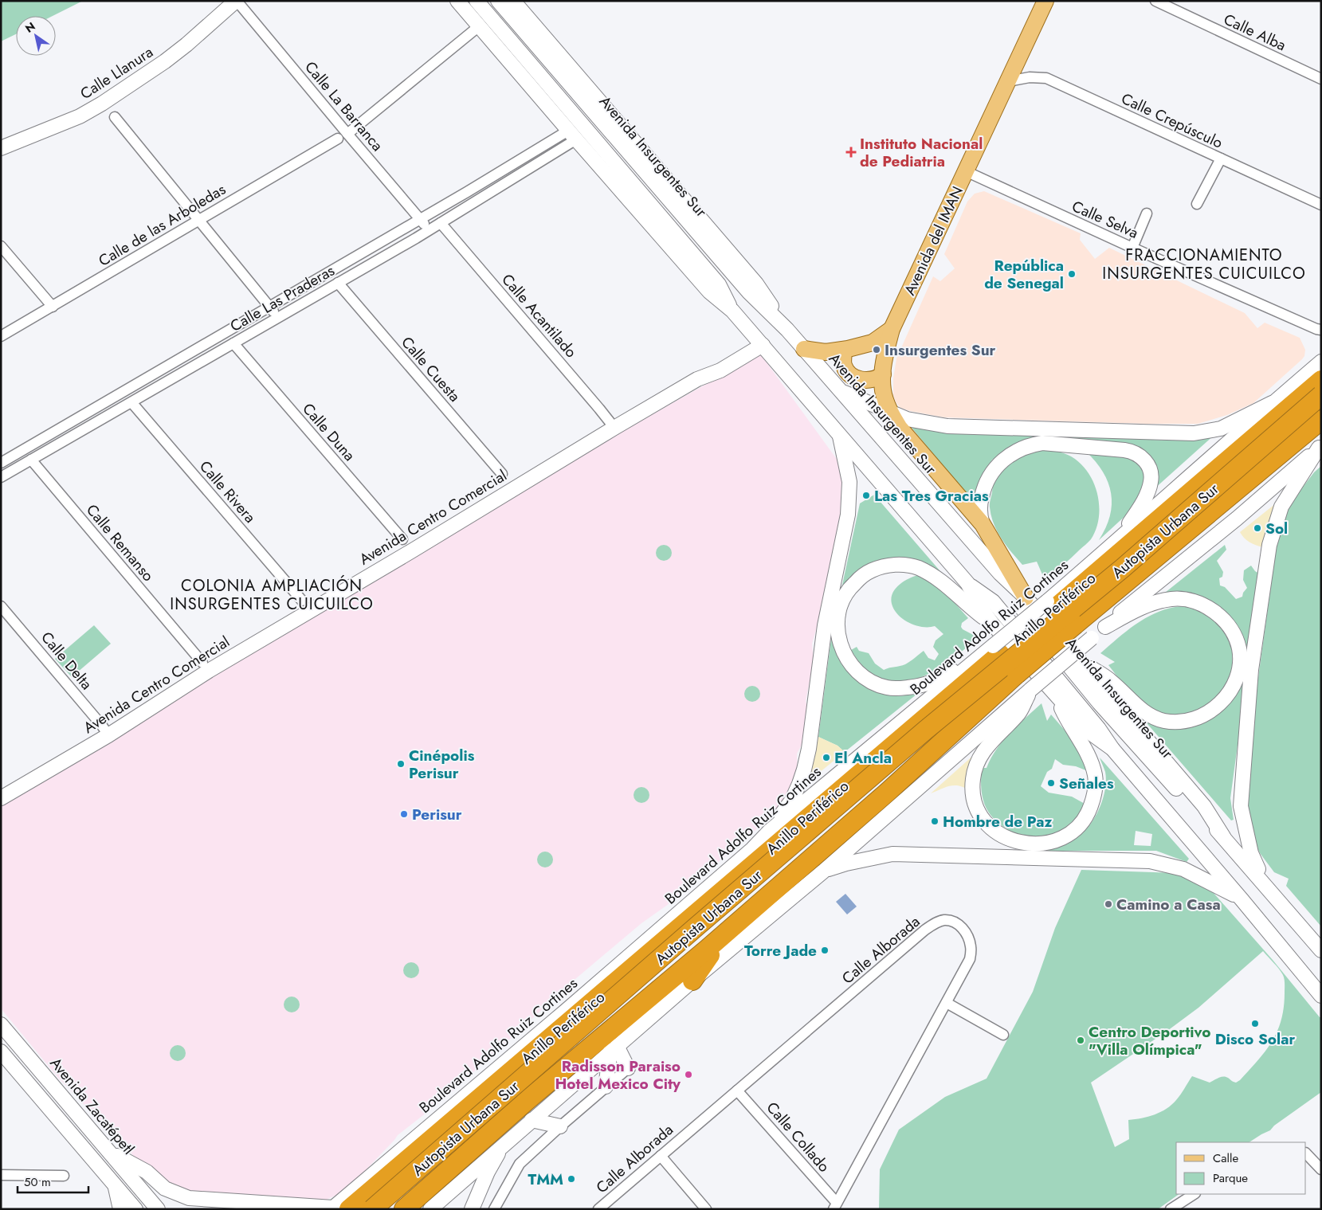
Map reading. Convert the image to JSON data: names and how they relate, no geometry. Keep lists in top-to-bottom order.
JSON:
{
  "streets": {
    "highway": ["Autopista Urbana Sur", "Anillo Periférico"],
    "main road": [
      "Calle Llanura",
      "Avenida Insurgentes Sur",
      "Avenida del IMAN",
      "Avenida Centro Comercial",
      "Boulevard Adolfo Ruiz Cortines",
      "Avenida Zacatépetl"
    ],
    "street": [
      "Calle Alba",
      "Calle La Barranca",
      "Calle Crepúsculo",
      "Calle Selva",
      "Calle de las Arboledas",
      "Calle Las Praderas",
      "Calle Acantilado",
      "Calle Cuesta",
      "Calle Duna",
      "Calle Rivera",
      "Calle Remanso",
      "Calle Delta",
      "Calle Alborada",
      "Calle Collado"
    ]
  },
  "crossings": [
    ["Calle Llanura", "Calle La Barranca"],
    ["Calle La Barranca", "Calle Las Praderas"],
    ["Calle Crepúsculo", "Avenida del IMAN"],
    ["Avenida Insurgentes Sur", "Avenida del IMAN"],
    ["Calle Selva", "Avenida del IMAN"],
    ["Calle Las Praderas", "Calle Acantilado"],
    ["Calle Las Praderas", "Calle Cuesta"],
    ["Calle Las Praderas", "Calle Duna"],
    ["Calle Las Praderas", "Calle Rivera"],
    ["Calle Las Praderas", "Calle Remanso"],
    ["Calle Acantilado", "Avenida Centro Comercial"],
    ["Avenida Centro Comercial", "Calle Delta"],
    ["Anillo Periférico", "Boulevard Adolfo Ruiz Cortines"],
    ["Calle Alborada", "Calle Collado"]
  ],
  "districts": ["FRACCIONAMIENTO INSURGENTES CUICUILCO", "COLONIA AMPLIACIÓN INSURGENTES CUICUILCO"],
  "places": {
    "health": ["Instituto Nacional de Pediatria"],
    "other": [
      "República de Senegal",
      "Insurgentes Sur",
      "Las Tres Gracias",
      "Sol",
      "El Ancla",
      "Cinépolis Perisur",
      "Señales",
      "Perisur",
      "Hombre de Paz",
      "Camino a Casa",
      "Torre Jade",
      "Disco Solar",
      "Centro Deportivo \"Villa Olímpica\"",
      "Radisson Paraiso Hotel Mexico City",
      "TMM"
    ]
  },
  "legend": ["Calle", "Parque"],
  "scale_bar": "50 m",
  "north": "top left"
}
